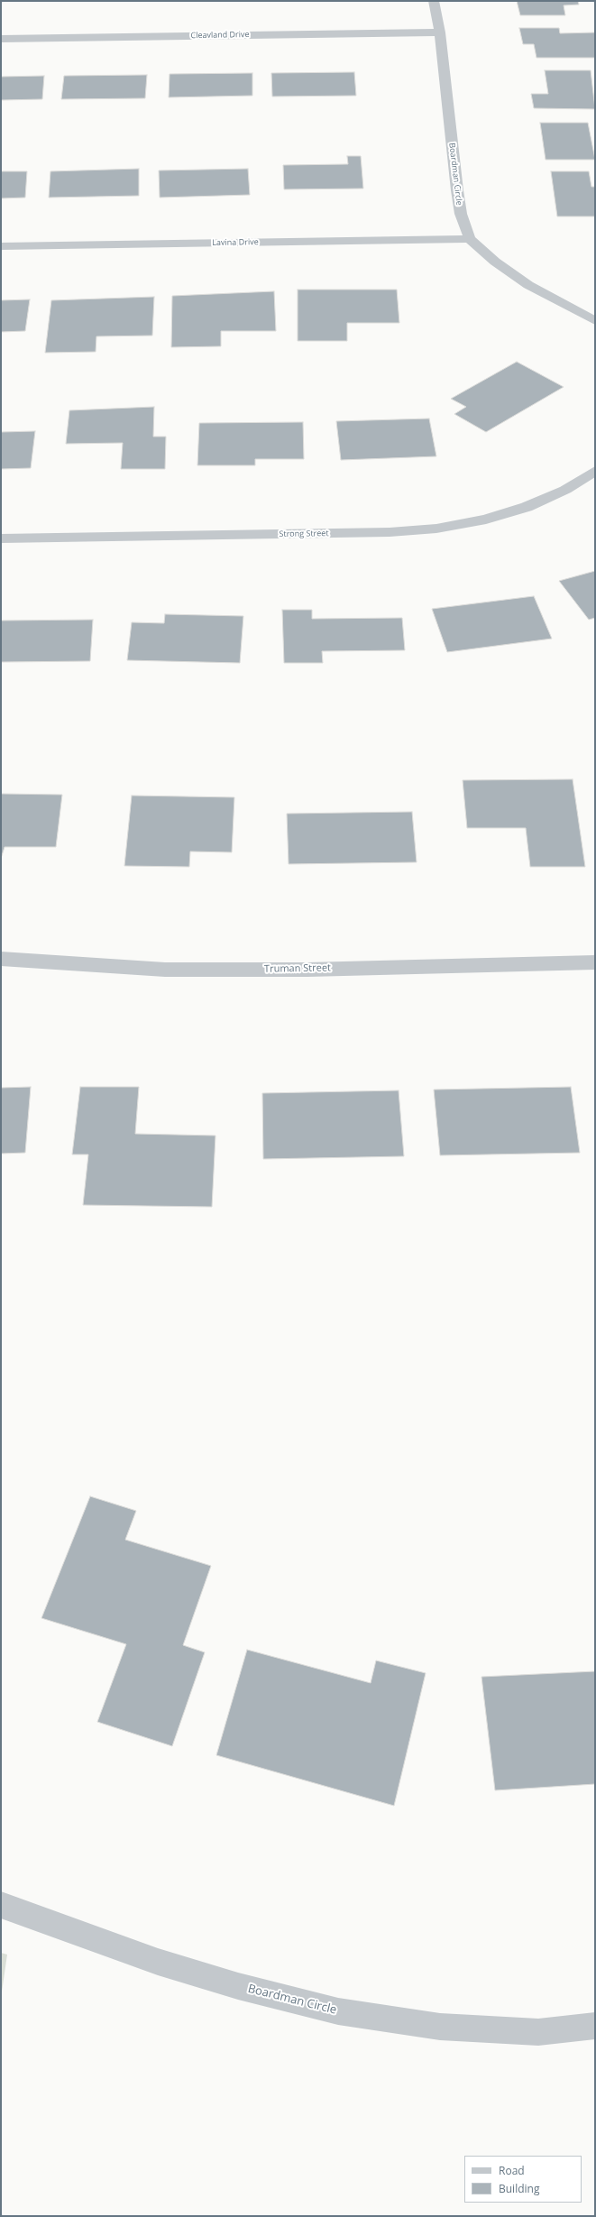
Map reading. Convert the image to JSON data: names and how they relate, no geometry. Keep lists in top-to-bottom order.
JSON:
{
  "streets": {
    "street": [
      "Cleavland Drive",
      "Boardman Circle",
      "Lavina Drive",
      "Strong Street",
      "Truman Street"
    ]
  },
  "crossings": [
    ["Cleavland Drive", "Boardman Circle"],
    ["Boardman Circle", "Lavina Drive"]
  ],
  "legend": ["Road", "Building"]
}
